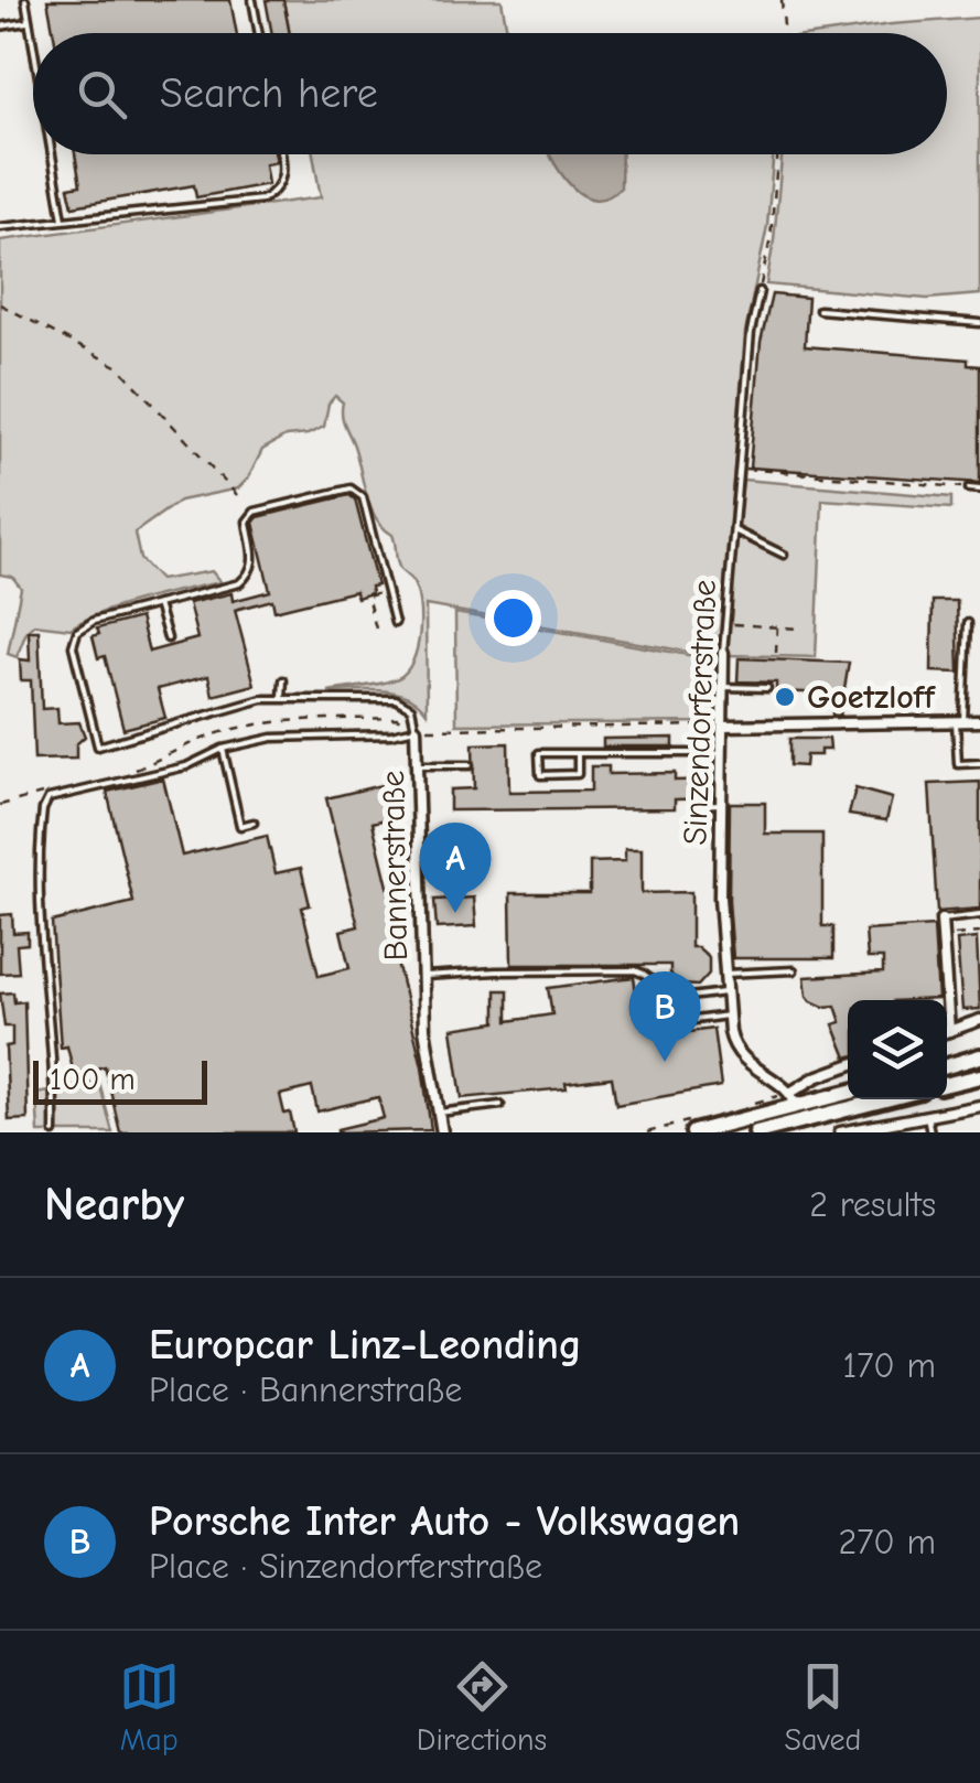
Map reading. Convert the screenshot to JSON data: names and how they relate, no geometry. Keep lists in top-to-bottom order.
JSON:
{
  "streets": {
    "street": ["Sinzendorferstraße", "Bannerstraße"]
  },
  "places": ["Goetzloff"],
  "scale_bar": "100 m",
  "page": {
    "search": "Search here",
    "pins": ["A", "B"],
    "scale": "100 m",
    "heading": ["Nearby", "2 results"],
    "list": [
      {
        "mark": "A",
        "name": "Europcar Linz-Leonding",
        "note": "Place · Bannerstraße",
        "value": "170 m"
      },
      {
        "mark": "B",
        "name": "Porsche Inter Auto - Volkswagen",
        "note": "Place · Sinzendorferstraße",
        "value": "270 m"
      }
    ],
    "nav": ["Map", "Directions", "Saved"]
  }
}
